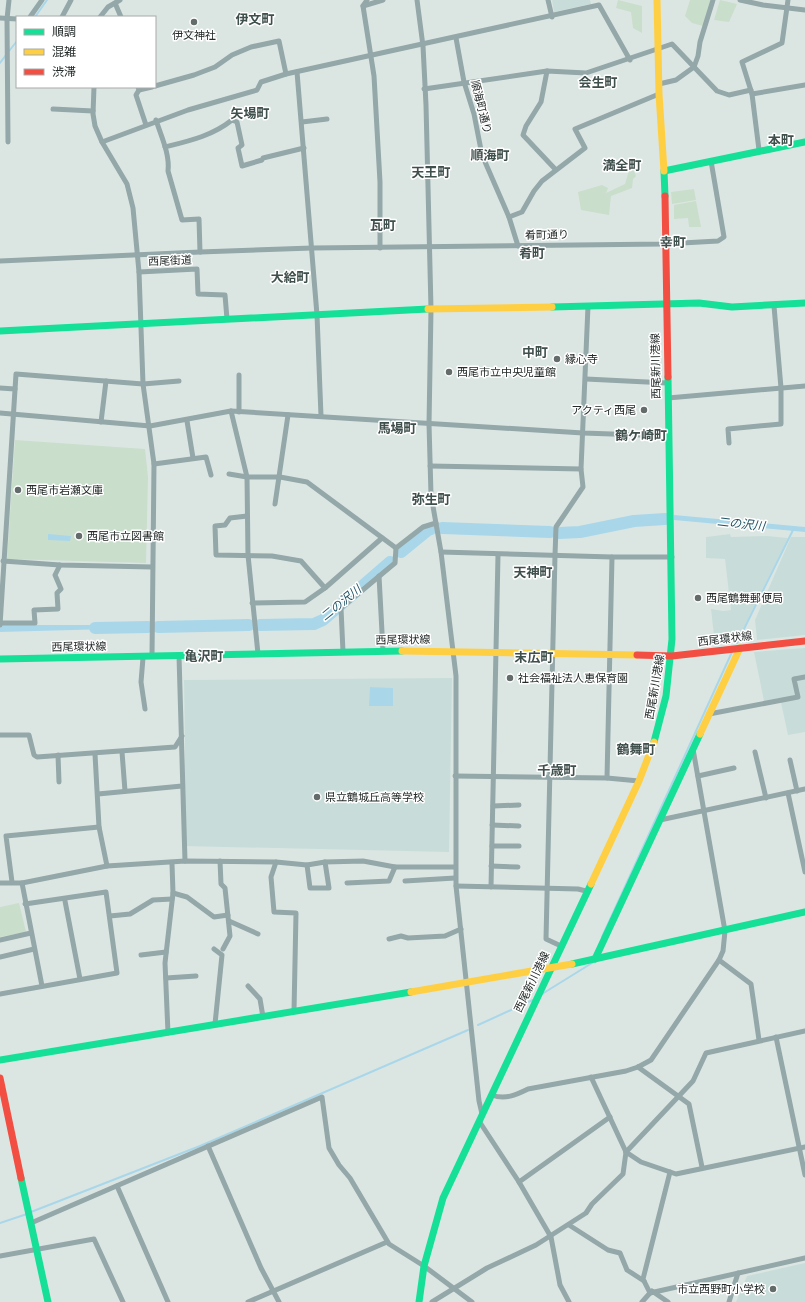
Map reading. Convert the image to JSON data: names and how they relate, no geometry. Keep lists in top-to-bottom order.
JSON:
{
  "streets": {
    "street": [
      "順海町通り",
      "肴町通り",
      "西尾街道",
      "西尾新川港線",
      "西尾環状線"
    ]
  },
  "crossings": [
    ["順海町通り", "肴町通り"],
    ["肴町通り", "西尾新川港線"],
    ["西尾新川港線", "西尾環状線"]
  ],
  "districts": [
    "伊文町",
    "会生町",
    "矢場町",
    "本町",
    "順海町",
    "満全町",
    "天王町",
    "瓦町",
    "幸町",
    "肴町",
    "大給町",
    "中町",
    "馬場町",
    "鶴ケ崎町",
    "弥生町",
    "天神町",
    "亀沢町",
    "末広町",
    "鶴舞町",
    "千歳町"
  ],
  "water": ["二の沢川"],
  "places": [
    "伊文神社",
    "縁心寺",
    "西尾市立中央児童館",
    "アクティ西尾",
    "西尾市岩瀬文庫",
    "西尾市立図書館",
    "西尾鶴舞郵便局",
    "社会福祉法人恵保育園",
    "県立鶴城丘高等学校",
    "市立西野町小学校"
  ],
  "legend": ["順調", "混雑", "渋滞"]
}
